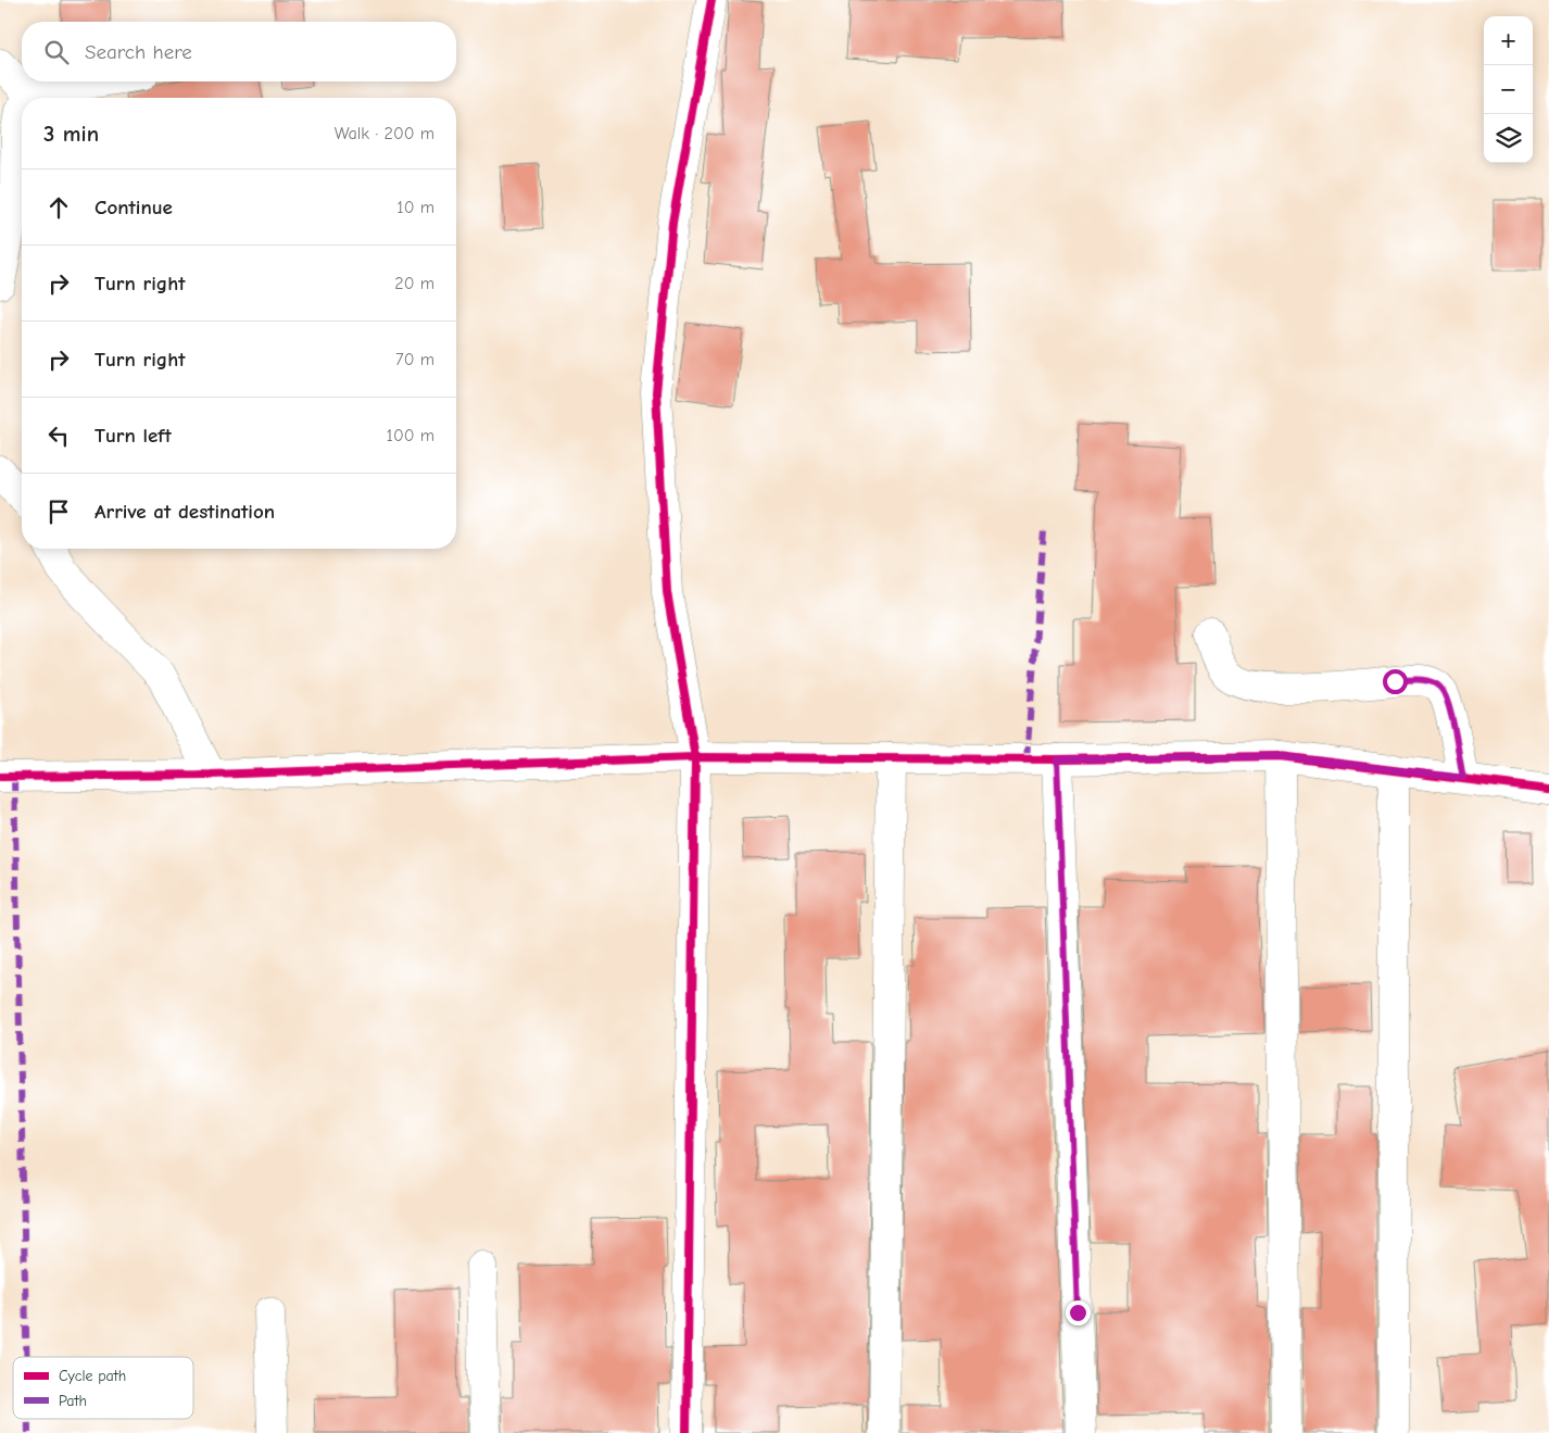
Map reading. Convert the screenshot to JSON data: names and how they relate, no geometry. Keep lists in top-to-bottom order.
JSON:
{
  "legend": ["Cycle path", "Path"],
  "page": {
    "map_buttons": ["+", "−"],
    "search": "Search here",
    "heading": ["3 min", "Walk · 200 m"],
    "list": [
      ["Continue", "10 m"],
      ["Turn right", "20 m"],
      ["Turn right", "70 m"],
      ["Turn left", "100 m"],
      "Arrive at destination"
    ]
  }
}
